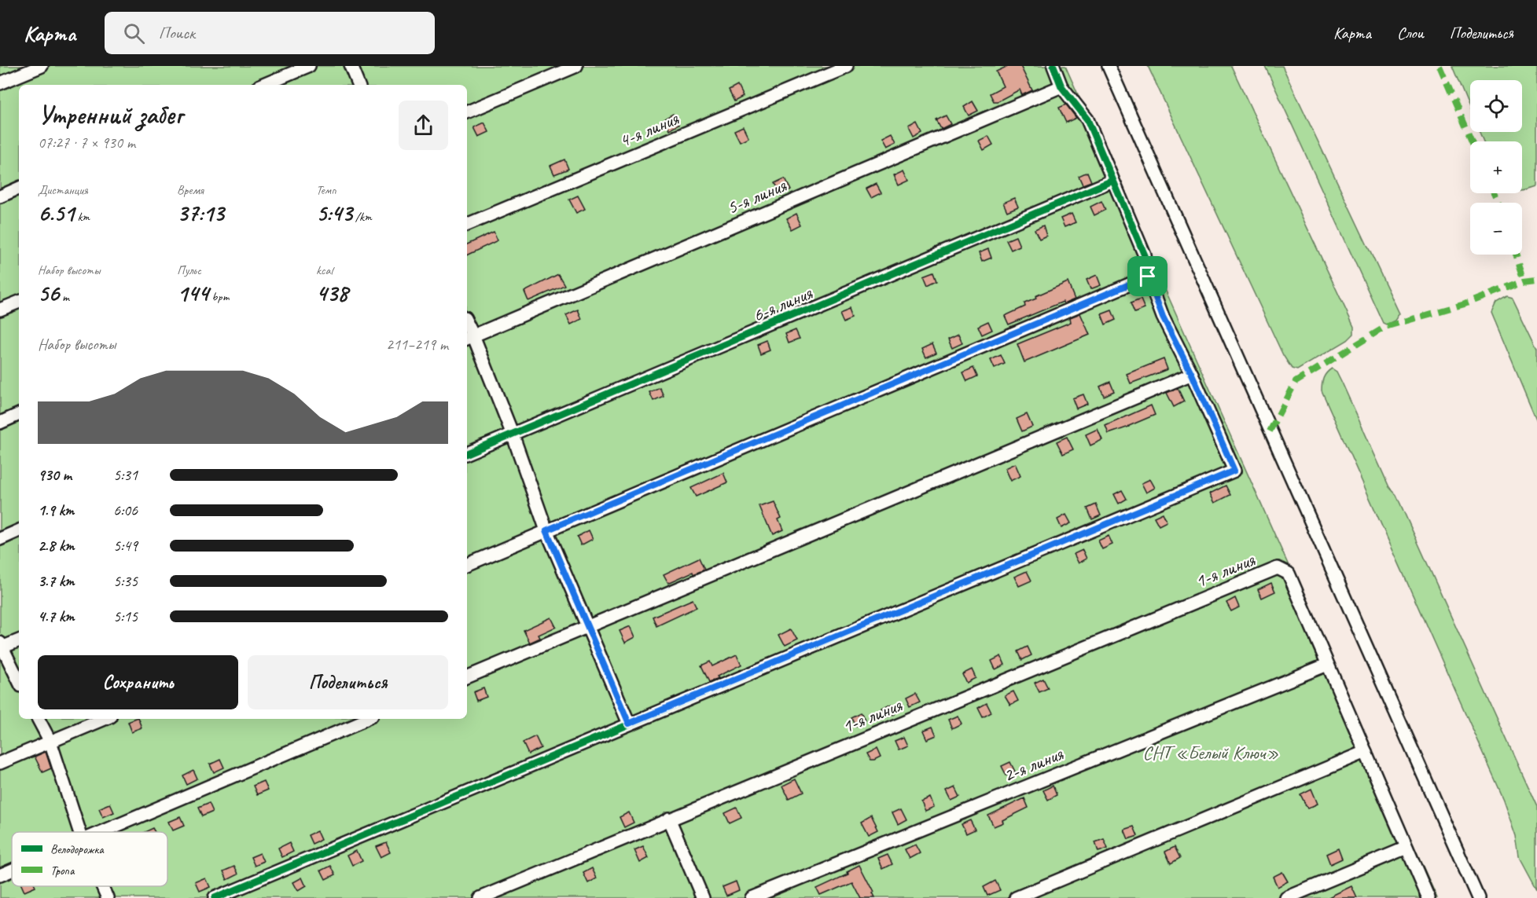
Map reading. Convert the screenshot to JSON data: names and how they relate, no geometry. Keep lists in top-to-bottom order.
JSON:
{
  "streets": {
    "street": [
      "4-я линия",
      "5-я линия",
      "6-я линия",
      "1-я линия",
      "2-я линия"
    ]
  },
  "crossings": [
    ["1-я линия", "2-я линия"]
  ],
  "parks": ["СНТ «Белый Ключ»"],
  "legend": ["Велодорожка", "Тропа"],
  "page": {
    "header": "Карта",
    "search": "Поиск",
    "nav": ["Карта", "Слои", "Поделиться"],
    "map_buttons": ["+", "−"],
    "heading": ["Утренний забег", "07:27 · 7 × 930 m"],
    "stats": [
      ["Дистанция", "6.51 km"],
      ["Время", "37:13"],
      ["Темп", "5:43 /km"],
      ["Набор высоты", "56 m"],
      ["Пульс", "144 bpm"],
      ["kcal", "438"]
    ],
    "chart": ["Набор высоты", "211–219 m"],
    "list": [
      {
        "name": "930 m",
        "note": "5:31"
      },
      {
        "name": "1.9 km",
        "note": "6:06"
      },
      {
        "name": "2.8 km",
        "note": "5:49"
      },
      {
        "name": "3.7 km",
        "note": "5:35"
      },
      {
        "name": "4.7 km",
        "note": "5:15"
      }
    ],
    "buttons": ["Сохранить", "Поделиться"]
  }
}
